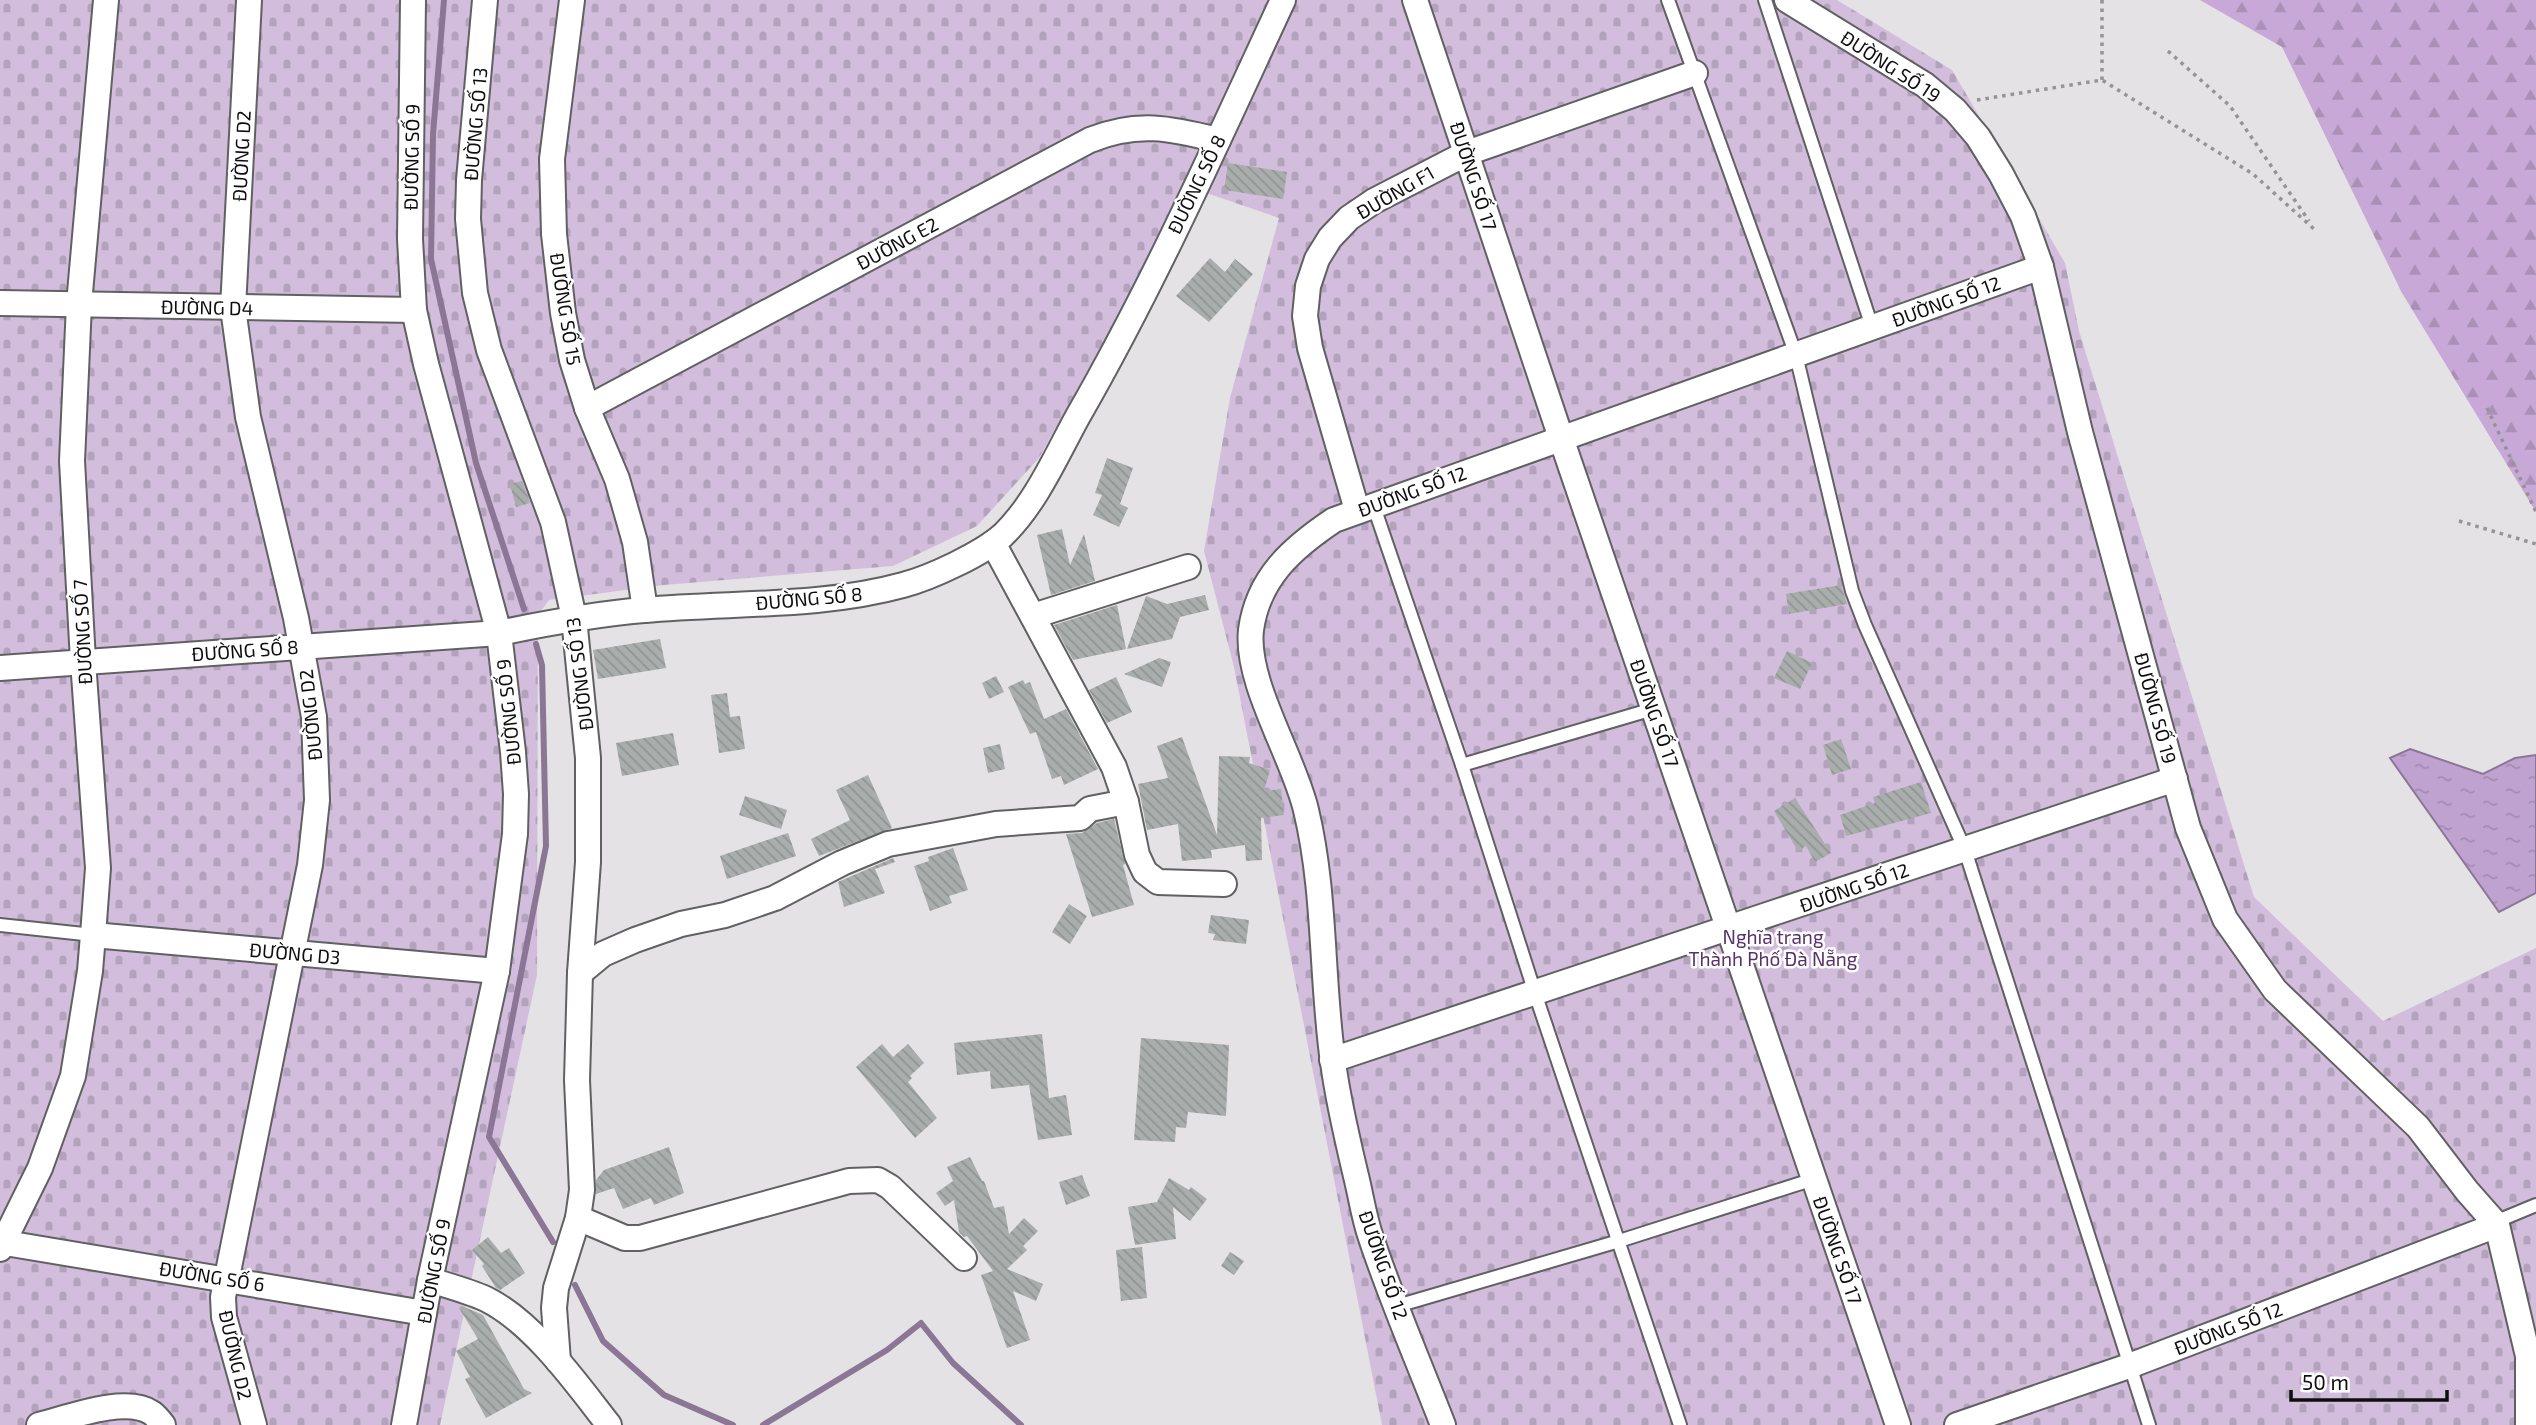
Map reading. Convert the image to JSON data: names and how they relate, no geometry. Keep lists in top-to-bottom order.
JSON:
{
  "streets": {
    "street": [
      "ĐƯỜNG SỐ 19",
      "ĐƯỜNG SỐ 13",
      "ĐƯỜNG D2",
      "ĐƯỜNG SỐ 9",
      "ĐƯỜNG SỐ 17",
      "ĐƯỜNG SỐ 8",
      "ĐƯỜNG F1",
      "ĐƯỜNG E2",
      "ĐƯỜNG SỐ 12",
      "ĐƯỜNG D4",
      "ĐƯỜNG SỐ 15",
      "ĐƯỜNG SỐ 7",
      "ĐƯỜNG D3",
      "ĐƯỜNG SỐ 6"
    ]
  },
  "crossings": [
    ["ĐƯỜNG SỐ 19", "ĐƯỜNG SỐ 12"],
    ["ĐƯỜNG SỐ 13", "ĐƯỜNG SỐ 8"],
    ["ĐƯỜNG D2", "ĐƯỜNG SỐ 8"],
    ["ĐƯỜNG D2", "ĐƯỜNG D4"],
    ["ĐƯỜNG D2", "ĐƯỜNG D3"],
    ["ĐƯỜNG D2", "ĐƯỜNG SỐ 6"],
    ["ĐƯỜNG SỐ 9", "ĐƯỜNG SỐ 8"],
    ["ĐƯỜNG SỐ 9", "ĐƯỜNG D4"],
    ["ĐƯỜNG SỐ 9", "ĐƯỜNG D3"],
    ["ĐƯỜNG SỐ 9", "ĐƯỜNG SỐ 6"],
    ["ĐƯỜNG SỐ 17", "ĐƯỜNG F1"],
    ["ĐƯỜNG SỐ 17", "ĐƯỜNG SỐ 12"],
    ["ĐƯỜNG SỐ 8", "ĐƯỜNG E2"],
    ["ĐƯỜNG SỐ 8", "ĐƯỜNG SỐ 15"],
    ["ĐƯỜNG SỐ 8", "ĐƯỜNG SỐ 7"],
    ["ĐƯỜNG F1", "ĐƯỜNG SỐ 12"],
    ["ĐƯỜNG E2", "ĐƯỜNG SỐ 15"],
    ["ĐƯỜNG D4", "ĐƯỜNG SỐ 7"],
    ["ĐƯỜNG SỐ 7", "ĐƯỜNG D3"],
    ["ĐƯỜNG SỐ 7", "ĐƯỜNG SỐ 6"]
  ],
  "parks": ["Nghĩa trang Thành Phố Đà Nẵng"],
  "scale_bar": "50 m"
}
